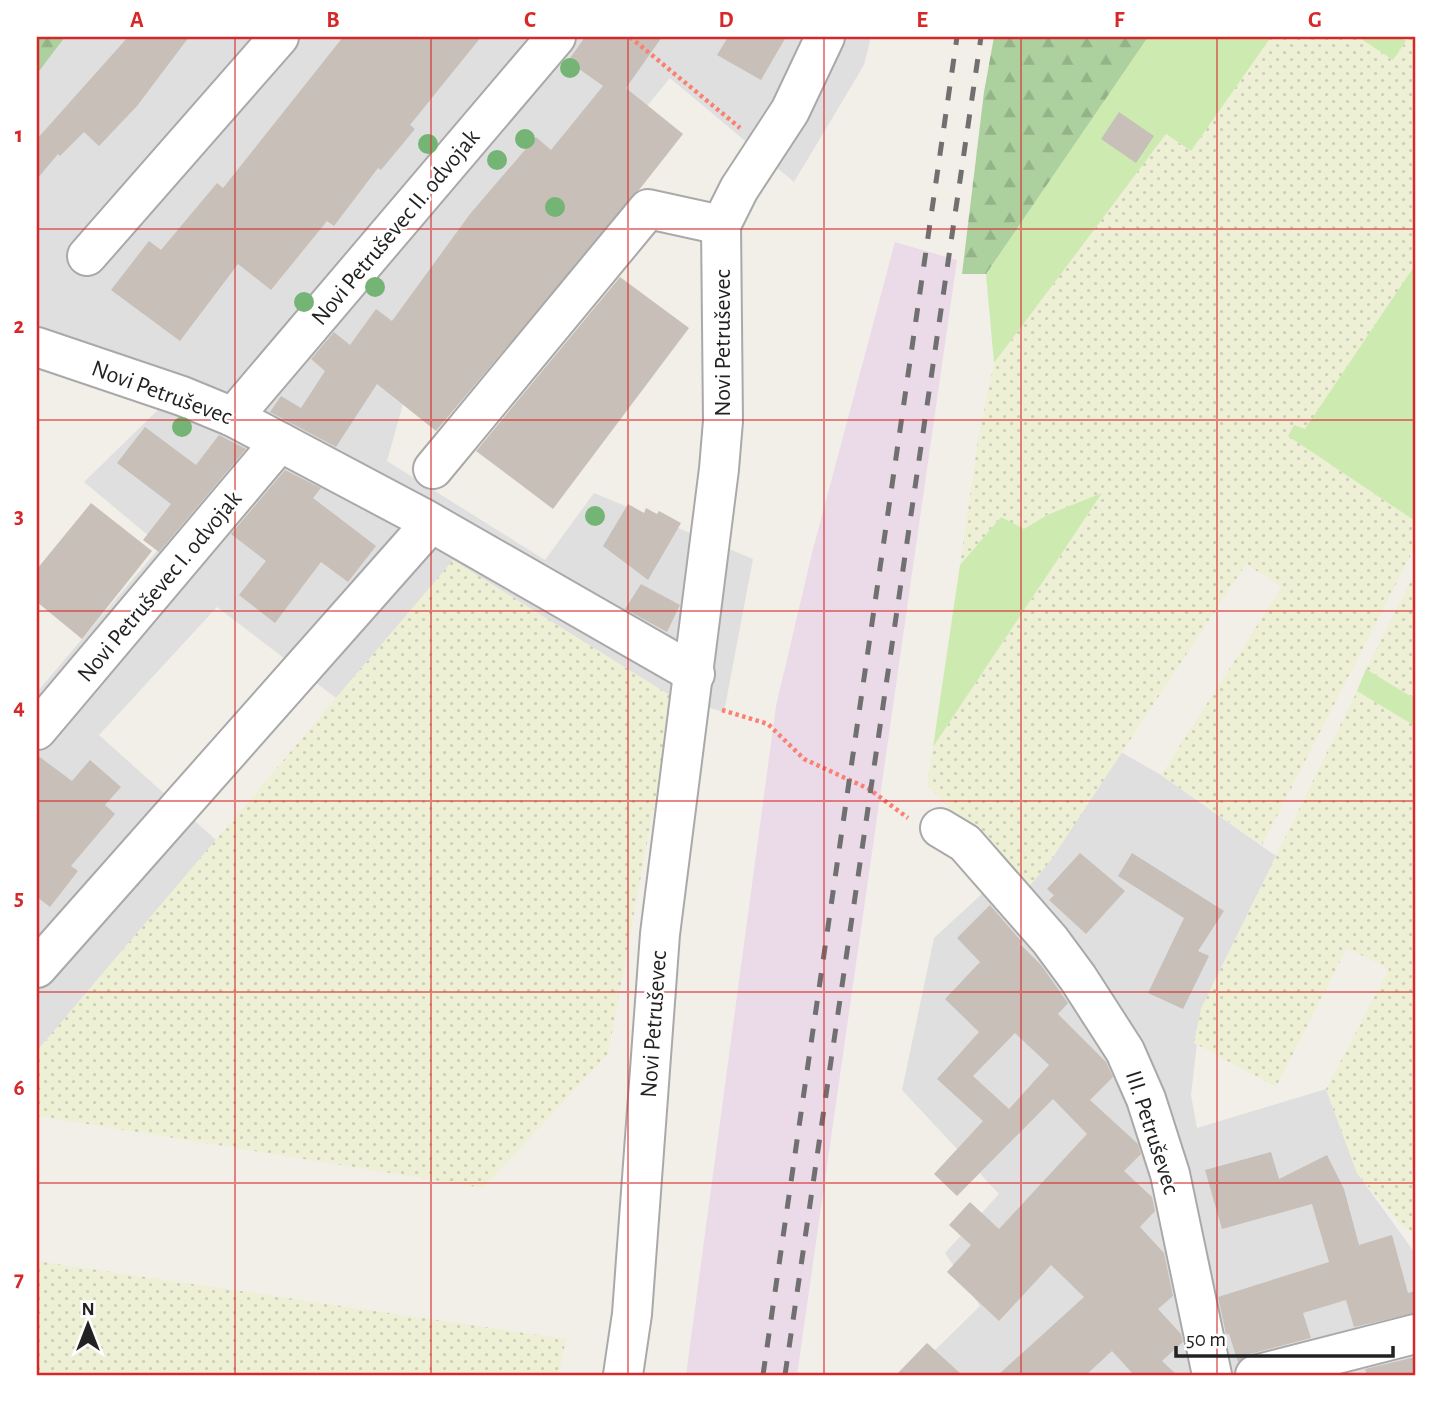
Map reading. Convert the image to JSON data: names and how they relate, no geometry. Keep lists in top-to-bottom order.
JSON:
{
  "streets": {
    "street": [
      "Novi Petruševec II. odvojak",
      "Novi Petruševec",
      "Novi Petruševec I. odvojak",
      "III. Petruševec"
    ]
  },
  "crossings": [
    ["Novi Petruševec II. odvojak", "Novi Petruševec"],
    ["Novi Petruševec", "Novi Petruševec I. odvojak"]
  ],
  "scale_bar": "50 m",
  "north": "top",
  "grid": {
    "columns": [
      "A",
      "B",
      "C",
      "D",
      "E",
      "F",
      "G"
    ],
    "rows": [
      "1",
      "2",
      "3",
      "4",
      "5",
      "6",
      "7"
    ]
  }
}
